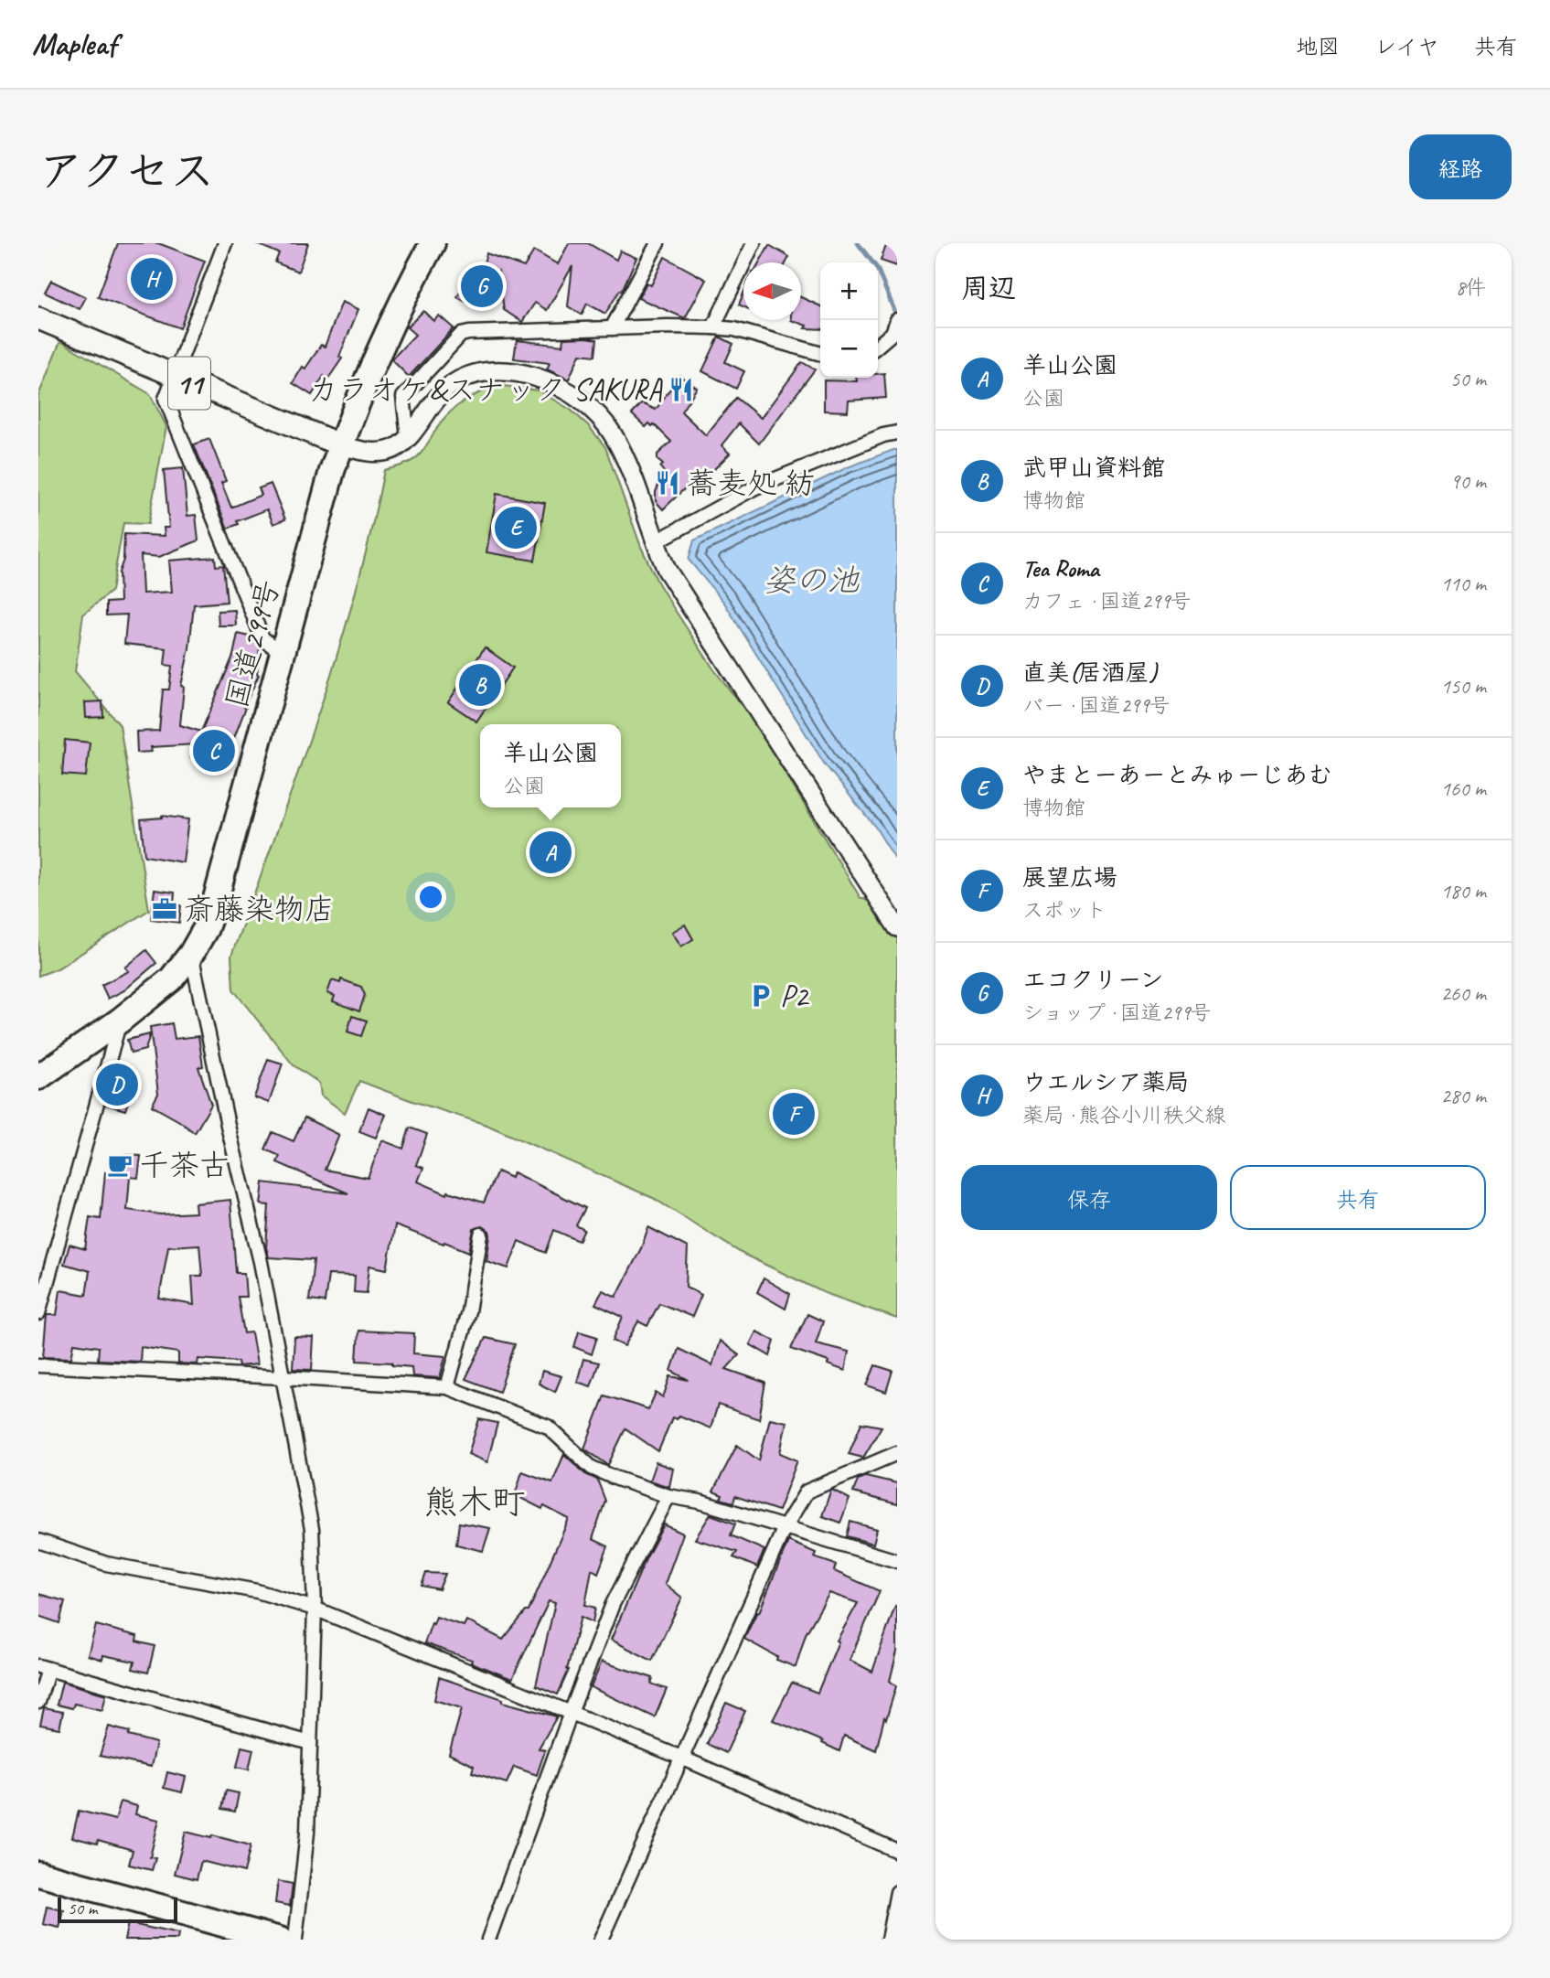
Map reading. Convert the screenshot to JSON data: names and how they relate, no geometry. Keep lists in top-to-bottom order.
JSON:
{
  "streets": {
    "highway": ["国道299号"],
    "main road": ["11"]
  },
  "crossings": [
    ["11", "国道299号"]
  ],
  "districts": ["熊木町"],
  "water": ["姿の池"],
  "places": {
    "restaurant": ["カラオケ&スナック SAKURA", "蕎麦処 紡"],
    "office": ["斎藤染物店"],
    "parking": ["P2"],
    "cafe": ["千茶古"]
  },
  "scale_bar": "50 m",
  "north": "left",
  "page": {
    "header": "Mapleaf",
    "nav": ["地図", "レイヤ", "共有"],
    "title": "アクセス",
    "buttons": [
      "経路",
      ["保存", "共有"]
    ],
    "heading": ["周辺", "8件"],
    "pins": [
      "H",
      "G",
      "E",
      "B",
      "C",
      "A",
      "D",
      "F"
    ],
    "map_buttons": ["+", "−"],
    "list": [
      {
        "mark": "A",
        "name": "羊山公園",
        "note": "公園",
        "value": "50 m"
      },
      {
        "mark": "B",
        "name": "武甲山資料館",
        "note": "博物館",
        "value": "90 m"
      },
      {
        "mark": "C",
        "name": "Tea Roma",
        "note": "カフェ · 国道299号",
        "value": "110 m"
      },
      {
        "mark": "D",
        "name": "直美(居酒屋)",
        "note": "バー · 国道299号",
        "value": "150 m"
      },
      {
        "mark": "E",
        "name": "やまとーあーとみゅーじあむ",
        "note": "博物館",
        "value": "160 m"
      },
      {
        "mark": "F",
        "name": "展望広場",
        "note": "スポット",
        "value": "180 m"
      },
      {
        "mark": "G",
        "name": "エコクリーン",
        "note": "ショップ · 国道299号",
        "value": "260 m"
      },
      {
        "mark": "H",
        "name": "ウエルシア薬局",
        "note": "薬局 · 熊谷小川秩父線",
        "value": "280 m"
      }
    ],
    "popup": ["羊山公園", "公園"],
    "scale": "50 m"
  }
}
